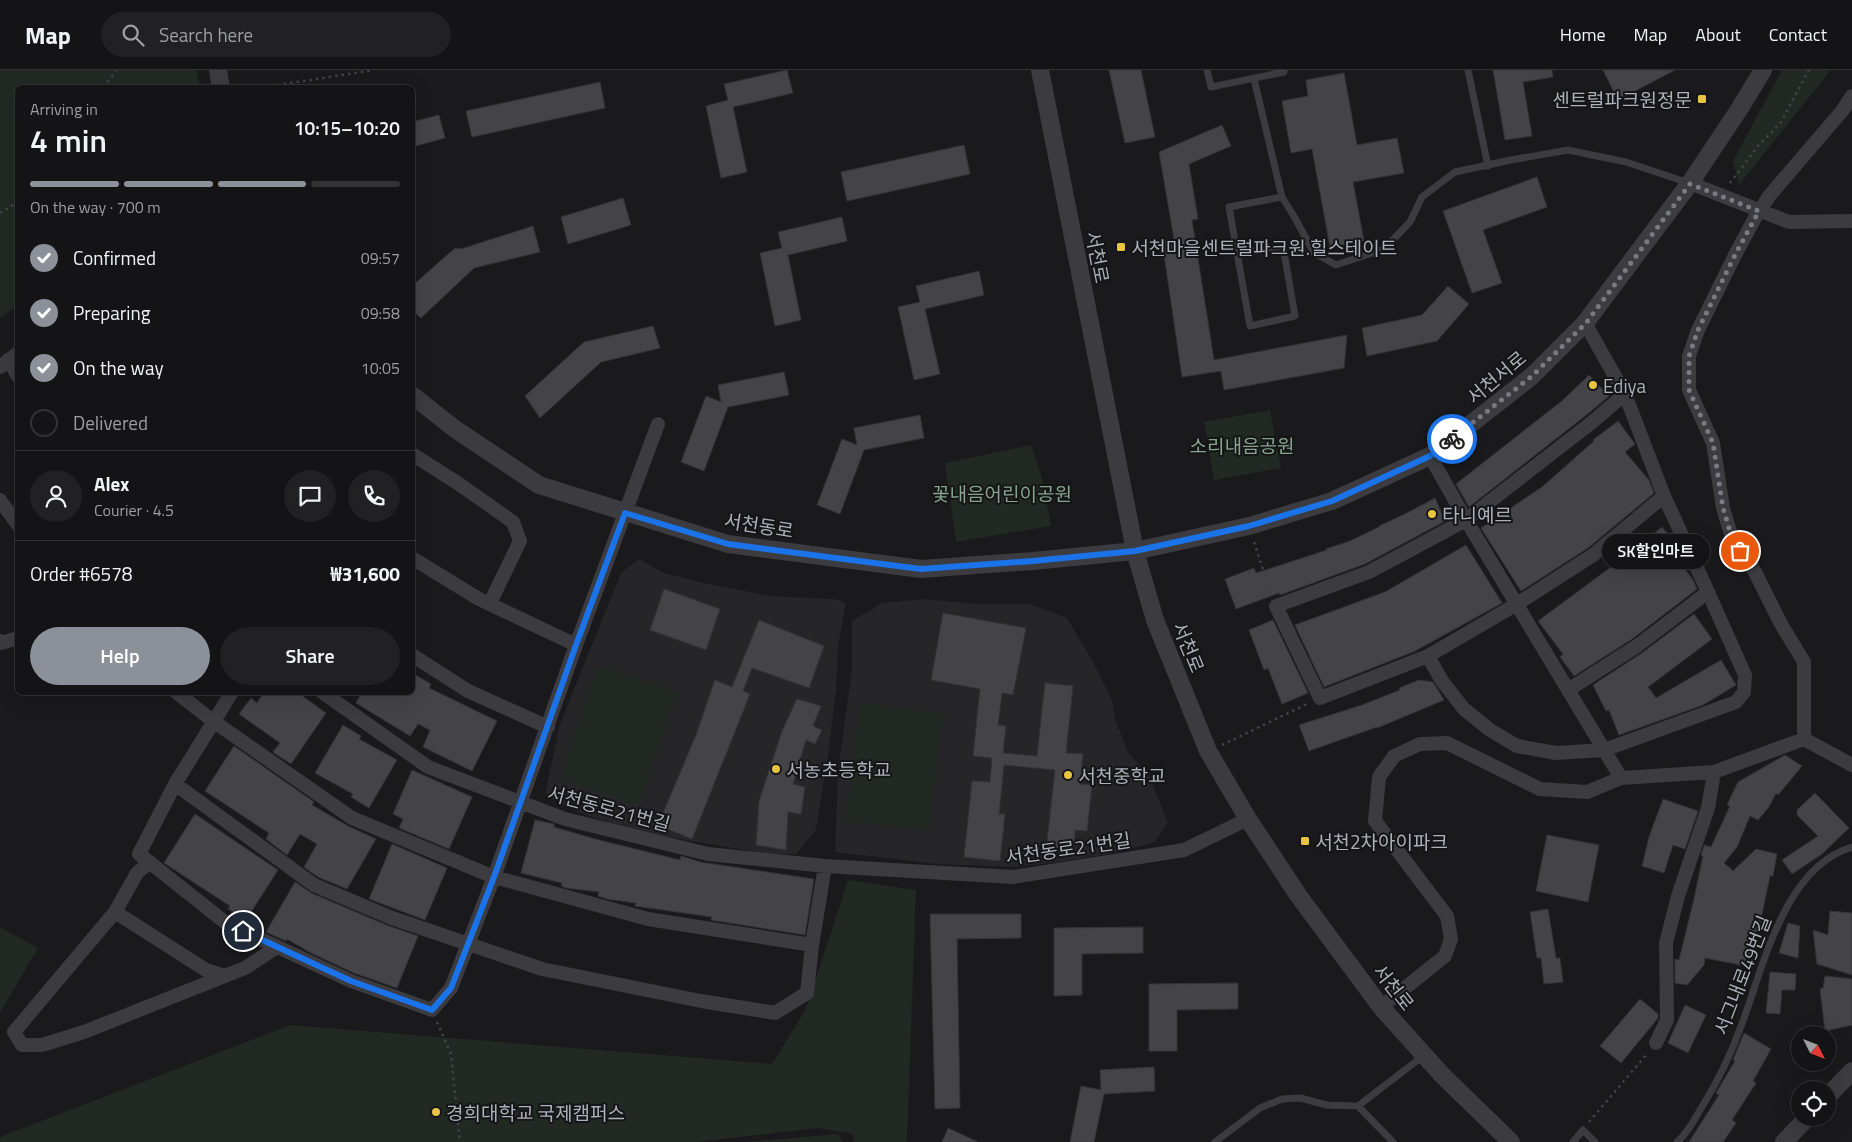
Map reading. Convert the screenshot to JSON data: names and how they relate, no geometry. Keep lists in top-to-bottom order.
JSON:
{
  "streets": {
    "street": [
      "서천로",
      "서천서로",
      "서천동로",
      "서천동로21번길"
    ],
    "lane": ["서그내로49번길"]
  },
  "crossings": [
    ["서천로", "서천서로"],
    ["서천로", "서천동로"],
    ["서천로", "서천동로21번길"],
    ["서천서로", "서천동로"]
  ],
  "parks": ["소리내음공원", "꽃내음어린이공원"],
  "places": {
    "transit": ["센트럴파크원정문", "서천마을센트럴파크원.힐스테이트", "서천2차아이파크"],
    "other": [
      "Ediya",
      "타니예르",
      "SK할인마트",
      "서농초등학교",
      "서천중학교",
      "경희대학교 국제캠퍼스"
    ]
  },
  "north": "bottom right",
  "page": {
    "header": "Map",
    "search": "Search here",
    "nav": [
      "Home",
      "Map",
      "About",
      "Contact"
    ],
    "heading": ["4 min", "Arriving in", "10:15–10:20"],
    "panel": [
      "Alex",
      "Courier · 4.5",
      "Order #6578",
      "₩31,600"
    ],
    "bar": "On the way · 700 m",
    "list": [
      ["Confirmed", "09:57"],
      ["Preparing", "09:58"],
      ["On the way", "10:05"],
      "Delivered"
    ],
    "bubble": "SK할인마트",
    "buttons": ["Help", "Share"]
  }
}
